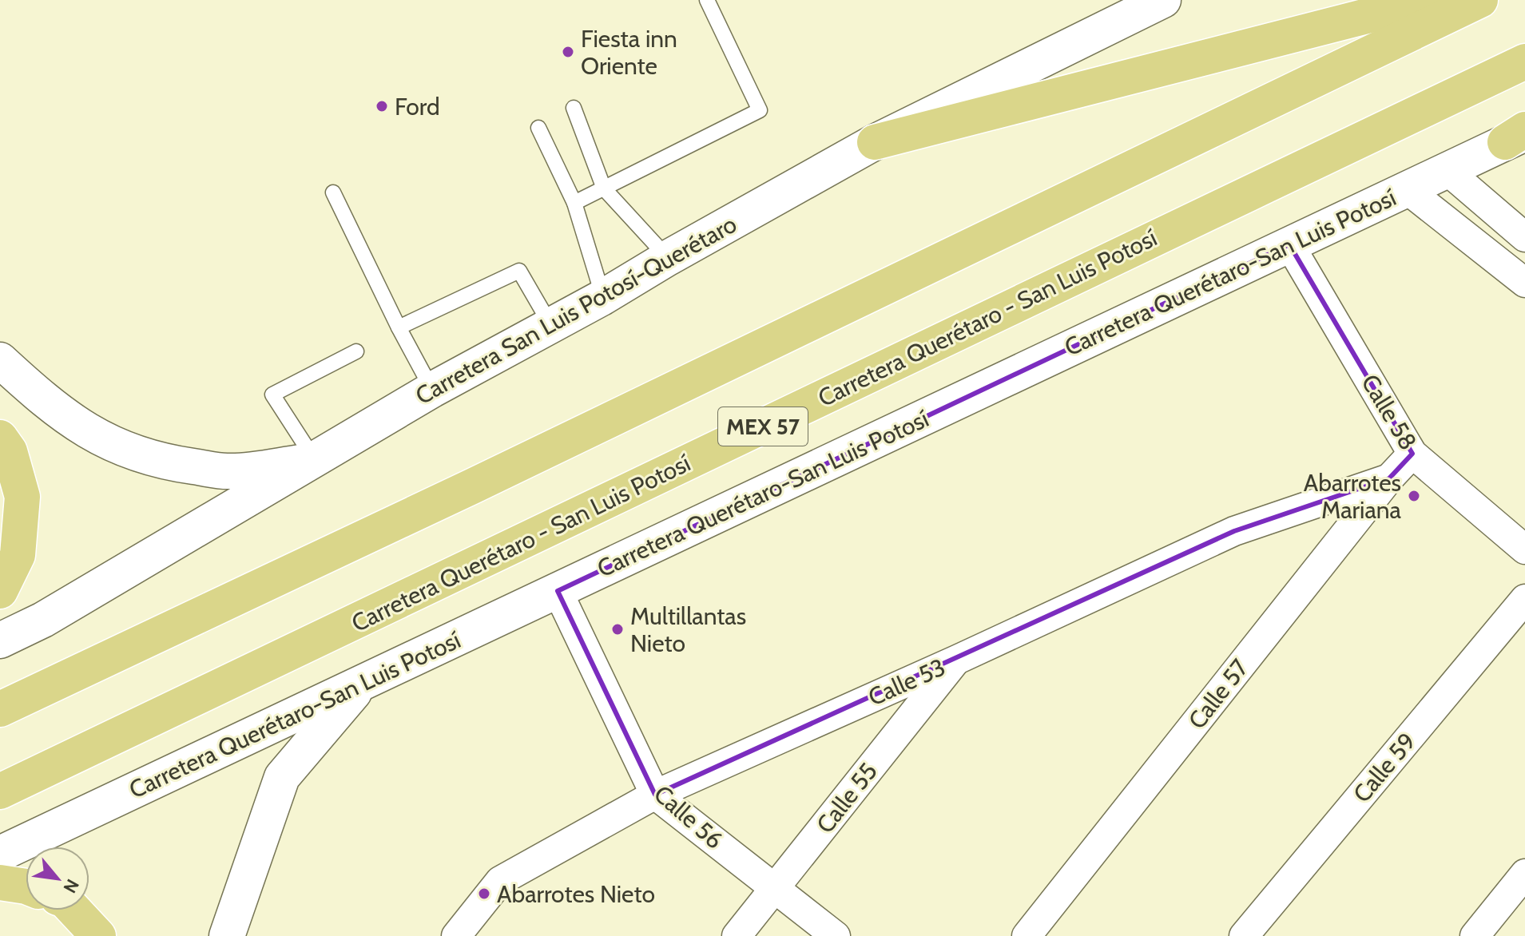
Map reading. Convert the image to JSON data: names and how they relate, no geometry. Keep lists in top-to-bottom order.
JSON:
{
  "streets": {
    "highway": ["Carretera Querétaro - San Luis Potosí", "MEX 57"],
    "main road": ["Carretera Querétaro-San Luis Potosí", "Carretera San Luis Potosí-Querétaro"],
    "street": [
      "Calle 58",
      "Calle 53",
      "Calle 57",
      "Calle 59",
      "Calle 55",
      "Calle 56"
    ]
  },
  "crossings": [
    ["Carretera Querétaro-San Luis Potosí", "Calle 58"],
    ["Carretera Querétaro-San Luis Potosí", "Calle 56"],
    ["Calle 58", "Calle 57"],
    ["Calle 53", "Calle 57"],
    ["Calle 53", "Calle 55"],
    ["Calle 53", "Calle 56"],
    ["Calle 55", "Calle 56"]
  ],
  "places": [
    "Fiesta inn Oriente",
    "Ford",
    "Abarrotes Mariana",
    "Multillantas Nieto",
    "Abarrotes Nieto"
  ],
  "north": "bottom right"
}
